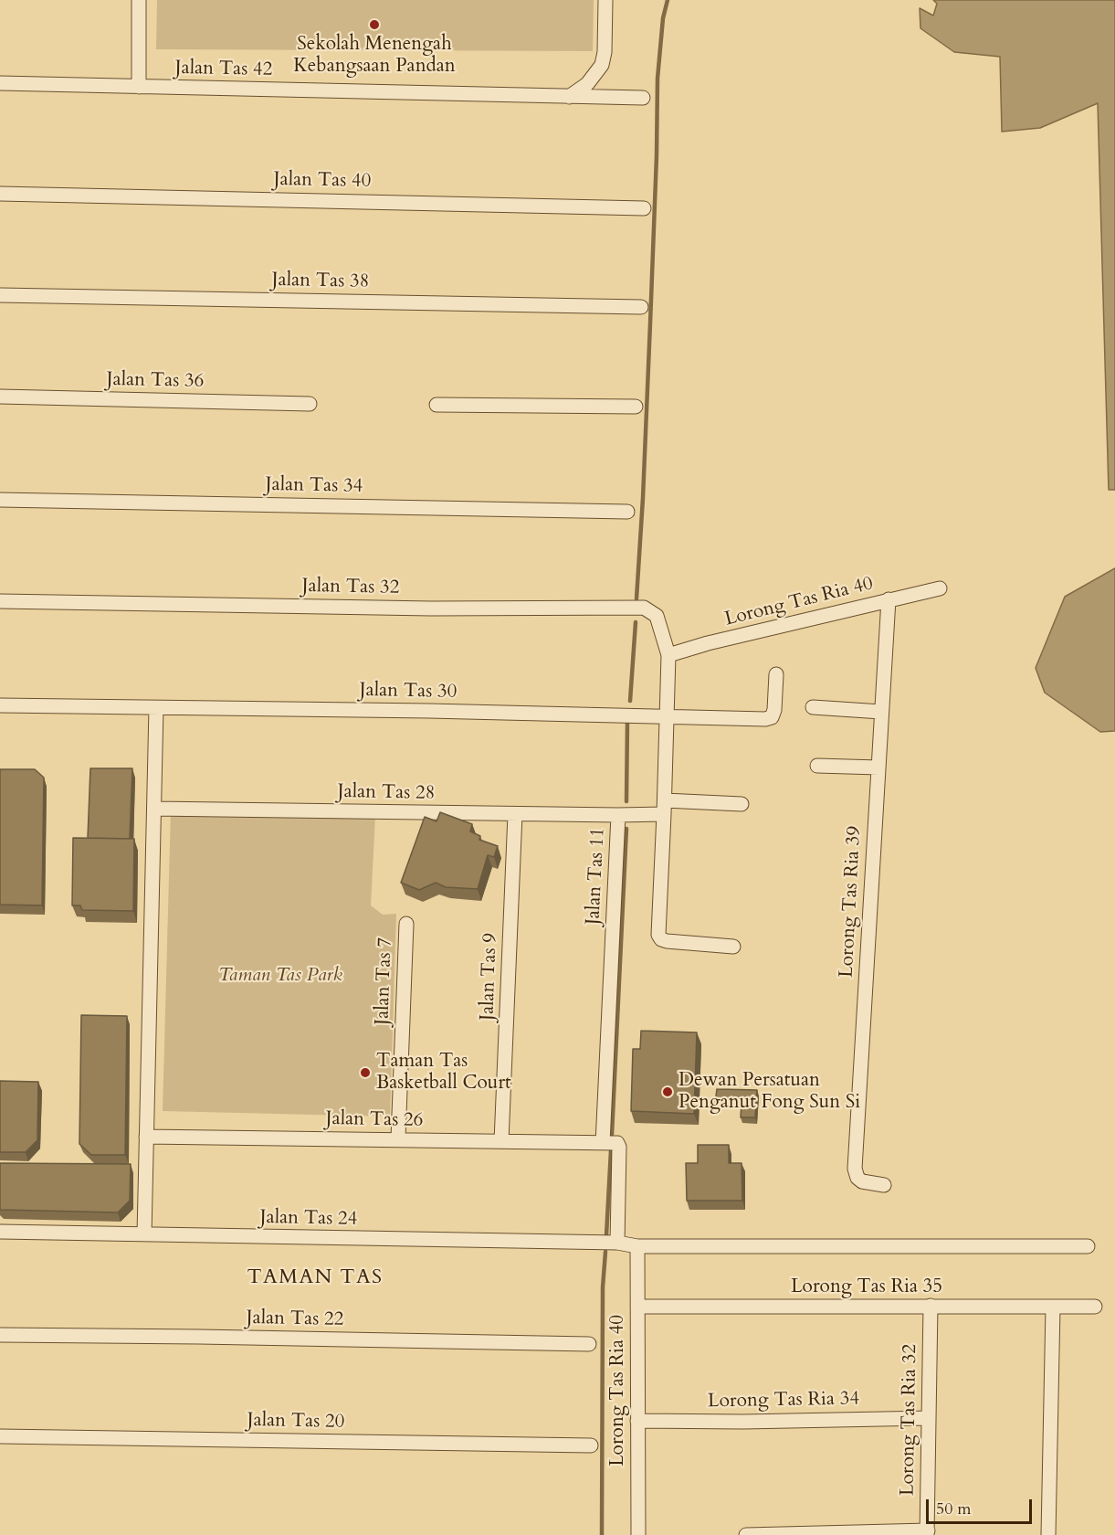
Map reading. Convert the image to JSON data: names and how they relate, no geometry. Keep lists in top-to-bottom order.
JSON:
{
  "streets": {
    "street": [
      "Jalan Tas 42",
      "Jalan Tas 40",
      "Jalan Tas 38",
      "Jalan Tas 36",
      "Jalan Tas 34",
      "Jalan Tas 32",
      "Lorong Tas Ria 40",
      "Jalan Tas 30",
      "Jalan Tas 28",
      "Jalan Tas 11",
      "Lorong Tas Ria 39",
      "Jalan Tas 9",
      "Jalan Tas 7",
      "Jalan Tas 26",
      "Jalan Tas 24",
      "Lorong Tas Ria 35",
      "Jalan Tas 22",
      "Lorong Tas Ria 34",
      "Lorong Tas Ria 32",
      "Jalan Tas 20"
    ]
  },
  "crossings": [
    ["Jalan Tas 32", "Lorong Tas Ria 40"],
    ["Lorong Tas Ria 40", "Lorong Tas Ria 39"],
    ["Lorong Tas Ria 40", "Jalan Tas 24"],
    ["Lorong Tas Ria 40", "Lorong Tas Ria 35"],
    ["Lorong Tas Ria 40", "Lorong Tas Ria 34"],
    ["Jalan Tas 28", "Jalan Tas 11"],
    ["Jalan Tas 28", "Jalan Tas 9"],
    ["Jalan Tas 11", "Jalan Tas 26"],
    ["Jalan Tas 9", "Jalan Tas 26"],
    ["Jalan Tas 7", "Jalan Tas 26"],
    ["Lorong Tas Ria 35", "Lorong Tas Ria 32"],
    ["Lorong Tas Ria 34", "Lorong Tas Ria 32"]
  ],
  "districts": ["TAMAN TAS"],
  "parks": ["Taman Tas Park"],
  "places": ["Sekolah Menengah Kebangsaan Pandan", "Taman Tas Basketball Court", "Dewan Persatuan Penganut Fong Sun Si"],
  "scale_bar": "50 m"
}
